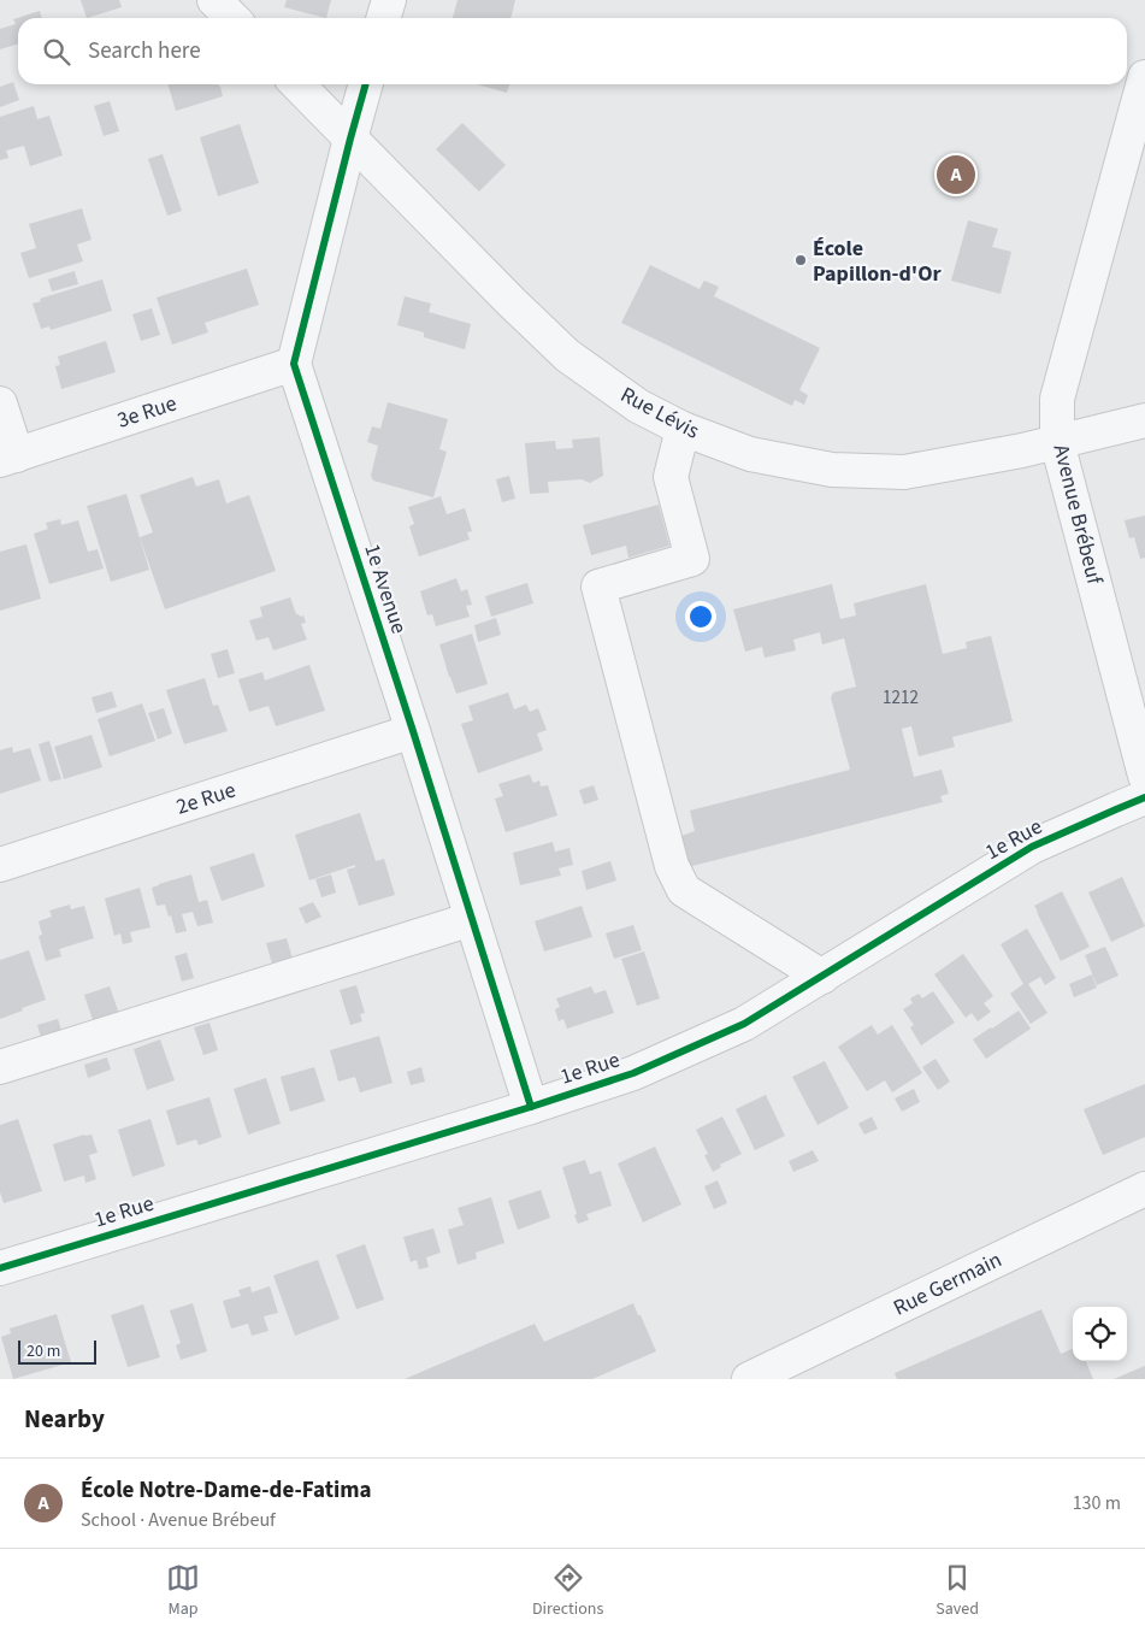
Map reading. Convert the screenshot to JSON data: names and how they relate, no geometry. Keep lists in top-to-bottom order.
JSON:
{
  "streets": {
    "street": [
      "3e Rue",
      "Rue Lévis",
      "Avenue Brébeuf",
      "1e Avenue",
      "2e Rue",
      "1e Rue",
      "Rue Germain"
    ]
  },
  "crossings": [
    ["3e Rue", "1e Avenue"],
    ["Rue Lévis", "Avenue Brébeuf"],
    ["1e Avenue", "2e Rue"],
    ["1e Avenue", "1e Rue"]
  ],
  "places": ["École Papillon-d'Or"],
  "house_numbers": ["1212"],
  "scale_bar": "20 m",
  "page": {
    "search": "Search here",
    "pins": "A",
    "scale": "20 m",
    "heading": "Nearby",
    "list": [
      {
        "mark": "A",
        "name": "École Notre-Dame-de-Fatima",
        "note": "School · Avenue Brébeuf",
        "value": "130 m"
      }
    ],
    "nav": ["Map", "Directions", "Saved"]
  }
}
